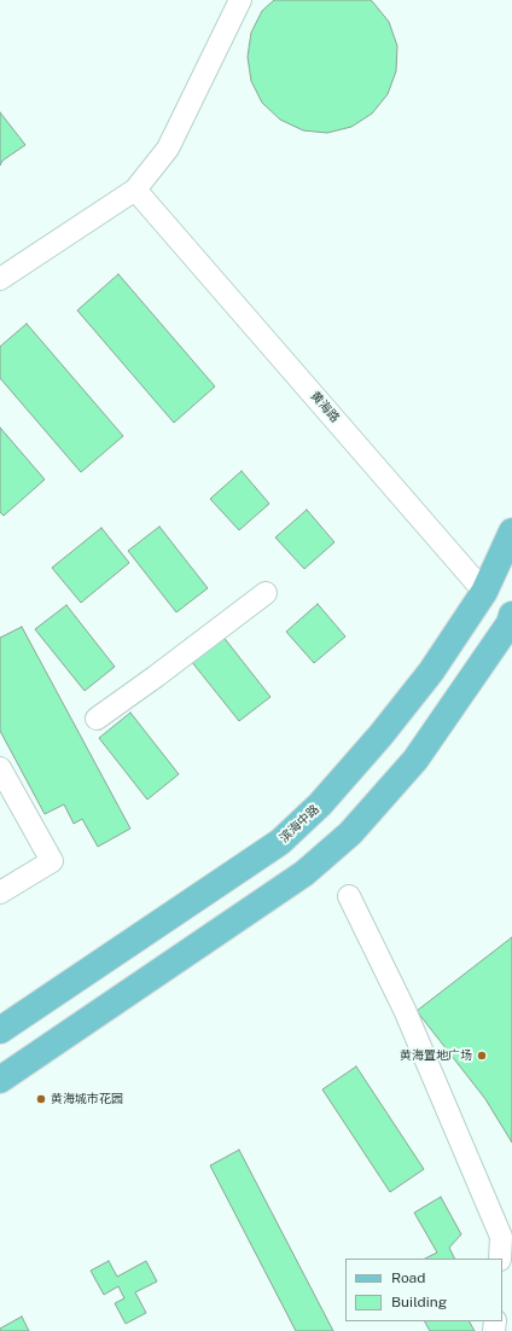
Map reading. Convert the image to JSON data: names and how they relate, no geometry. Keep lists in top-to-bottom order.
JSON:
{
  "streets": {
    "main road": ["黄海路", "滨海中路"]
  },
  "crossings": [
    ["黄海路", "滨海中路"]
  ],
  "places": ["黄海置地广场", "黄海城市花园"],
  "legend": ["Road", "Building"]
}
